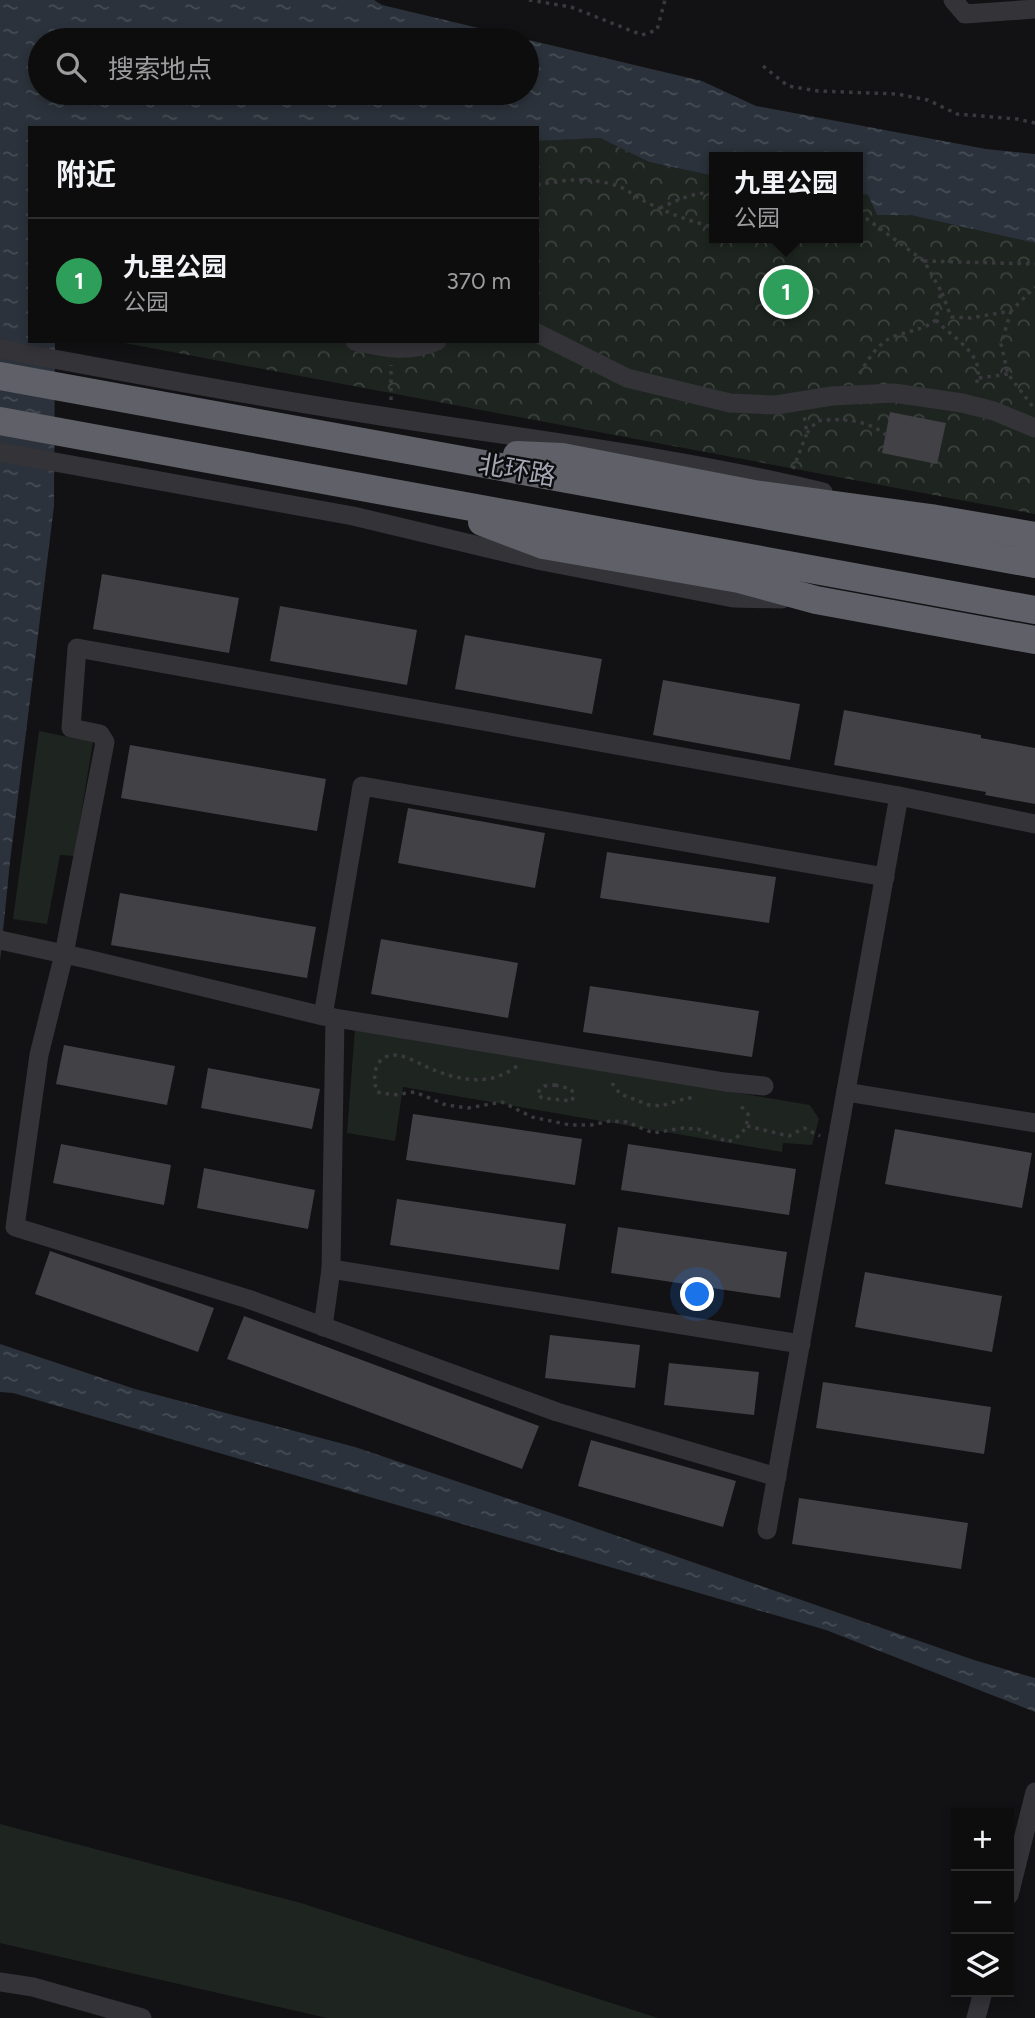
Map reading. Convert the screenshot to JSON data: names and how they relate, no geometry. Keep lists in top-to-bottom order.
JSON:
{
  "streets": {
    "highway": ["北环路"]
  },
  "page": {
    "search": "搜索地点",
    "heading": "附近",
    "popup": ["九里公园", "公园"],
    "list": [
      {
        "mark": "1",
        "name": "九里公园",
        "note": "公园",
        "value": "370 m"
      }
    ],
    "pins": "1",
    "map_buttons": ["+", "−"]
  }
}
